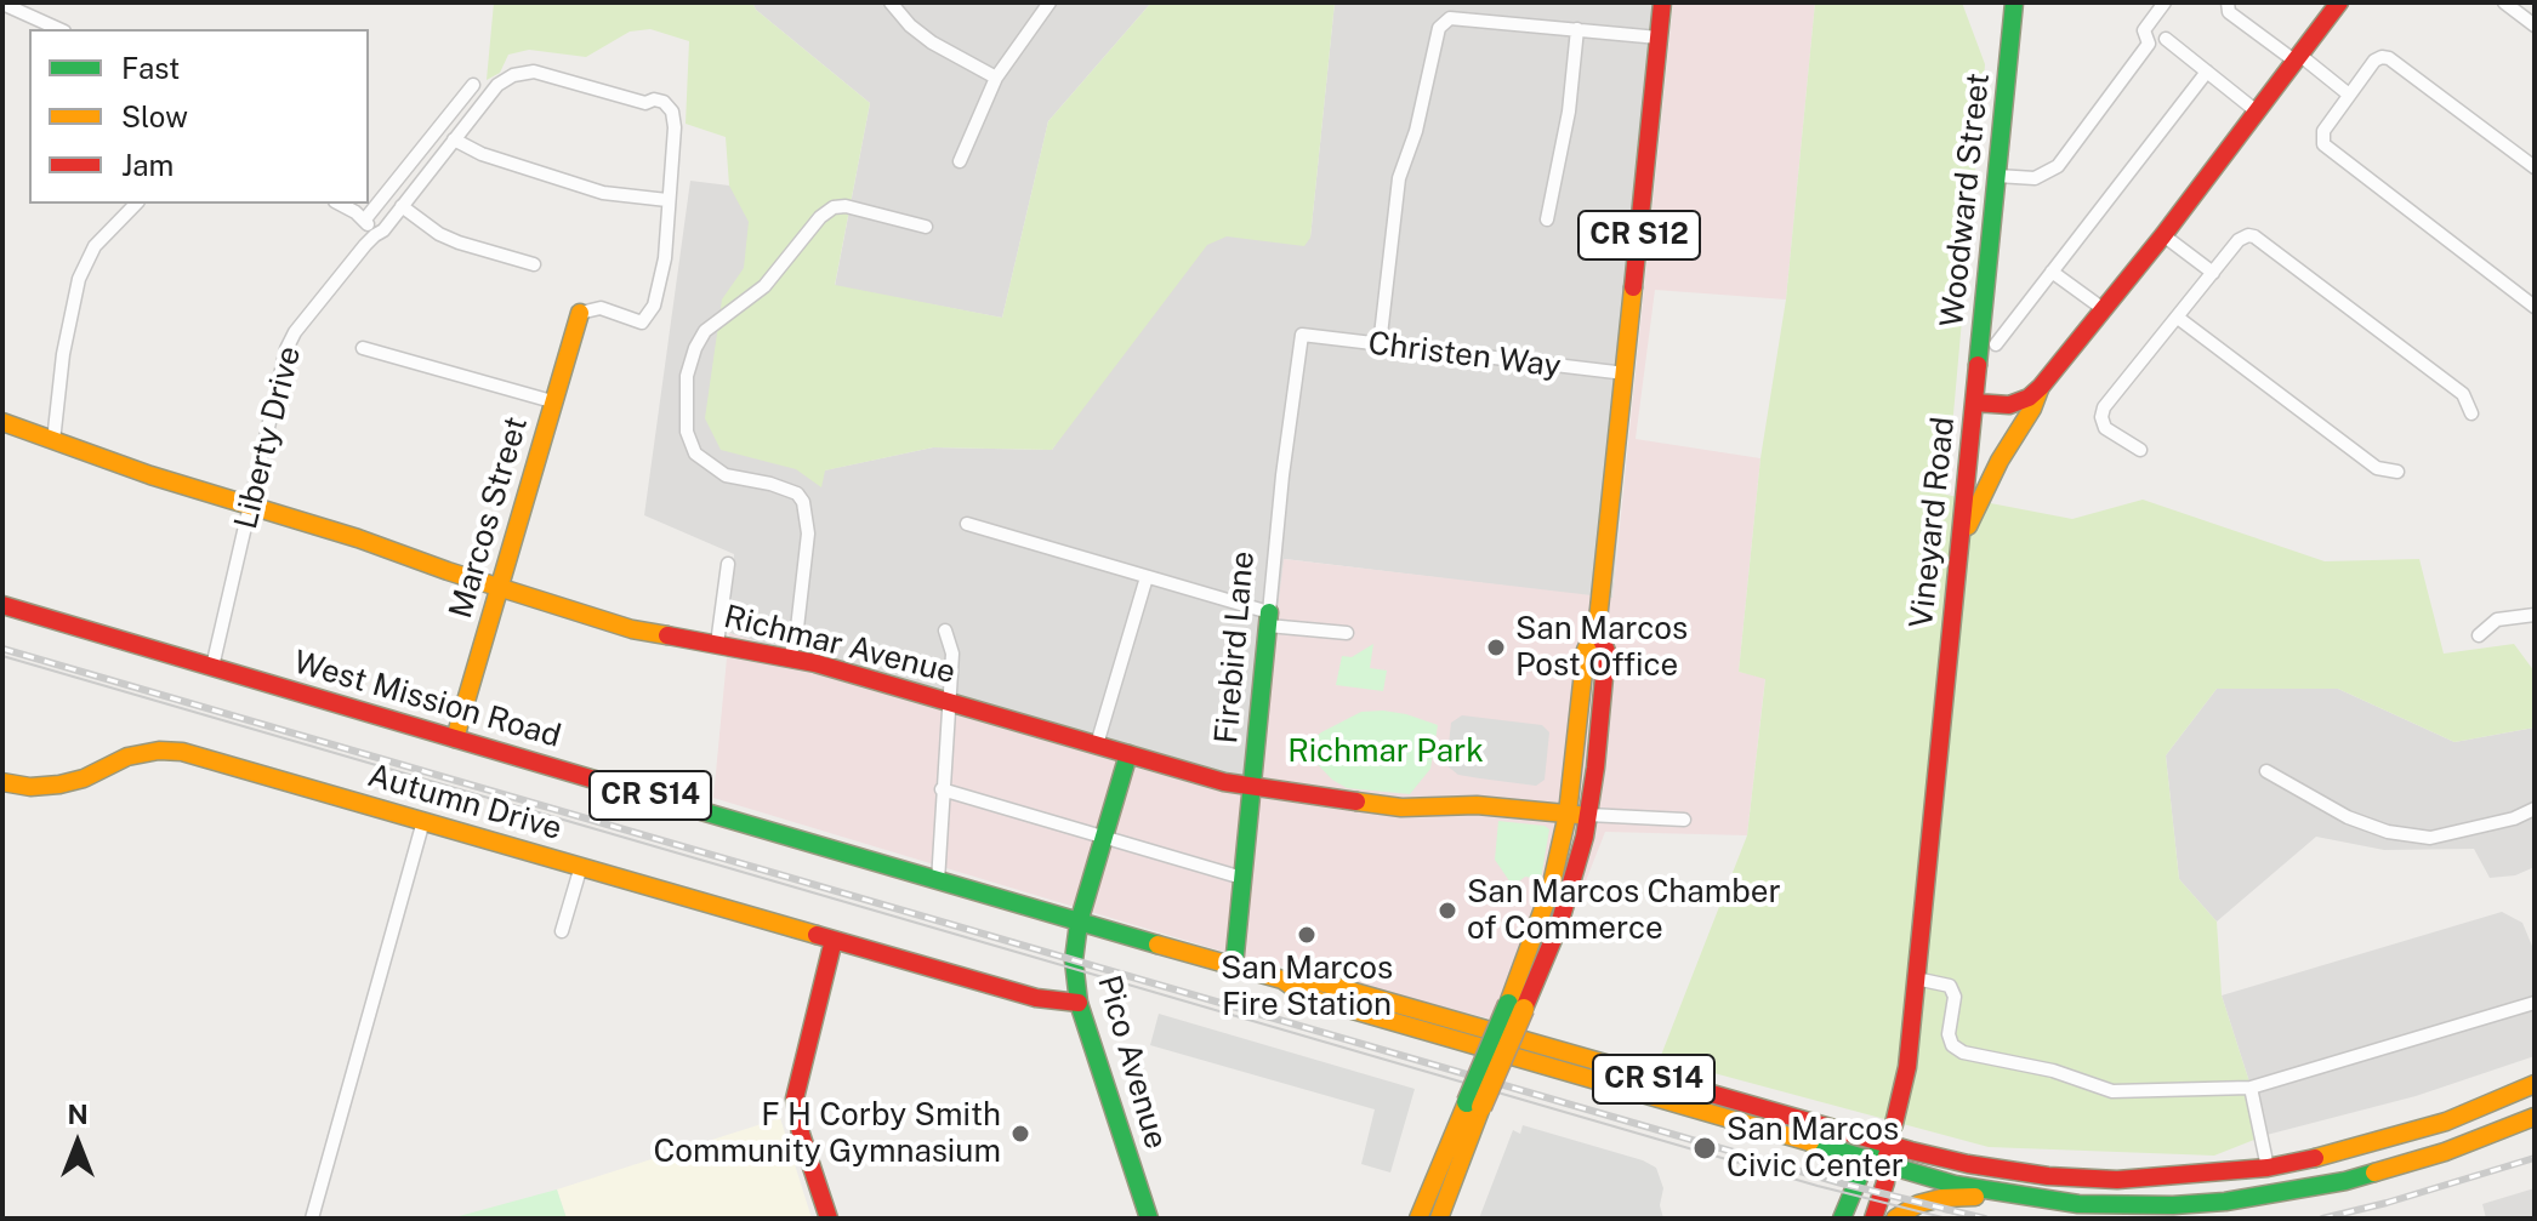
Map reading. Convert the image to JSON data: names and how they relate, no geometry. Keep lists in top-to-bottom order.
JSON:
{
  "streets": {
    "main road": [
      "Woodward Street",
      "CR S12",
      "Marcos Street",
      "Vineyard Road",
      "Richmar Avenue",
      "Firebird Lane",
      "West Mission Road",
      "CR S14",
      "Autumn Drive",
      "Pico Avenue"
    ],
    "street": ["Christen Way", "Liberty Drive"]
  },
  "crossings": [
    ["Woodward Street", "Vineyard Road"],
    ["CR S12", "Christen Way"],
    ["CR S12", "Richmar Avenue"],
    ["Christen Way", "Firebird Lane"],
    ["Liberty Drive", "Richmar Avenue"],
    ["Liberty Drive", "West Mission Road"],
    ["Marcos Street", "Richmar Avenue"],
    ["Marcos Street", "West Mission Road"],
    ["Vineyard Road", "CR S14"],
    ["Richmar Avenue", "Firebird Lane"],
    ["Richmar Avenue", "Pico Avenue"],
    ["Firebird Lane", "West Mission Road"],
    ["West Mission Road", "CR S14"],
    ["West Mission Road", "Pico Avenue"],
    ["Autumn Drive", "Pico Avenue"]
  ],
  "parks": ["Richmar Park"],
  "places": [
    "San Marcos Post Office",
    "San Marcos Chamber of Commerce",
    "San Marcos Fire Station",
    "F H Corby Smith Community Gymnasium",
    "San Marcos Civic Center"
  ],
  "legend": ["Fast", "Slow", "Jam"],
  "north": "top"
}
